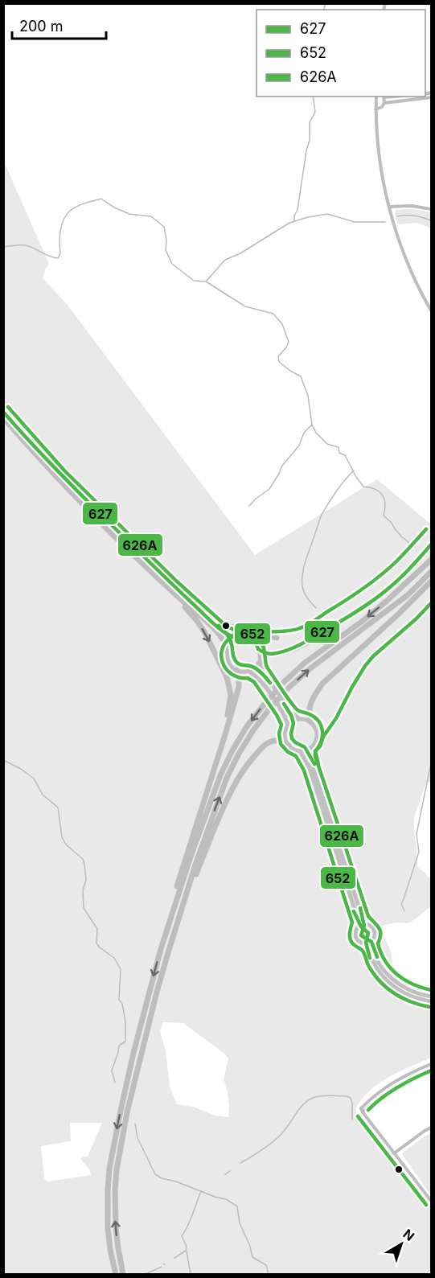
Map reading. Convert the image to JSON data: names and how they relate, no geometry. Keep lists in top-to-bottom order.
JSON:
{
  "lines": ["transit line 626A", "transit line 627", "transit line 652"],
  "legend": ["627", "652", "626A"],
  "scale_bar": "200 m",
  "north": "top right"
}
